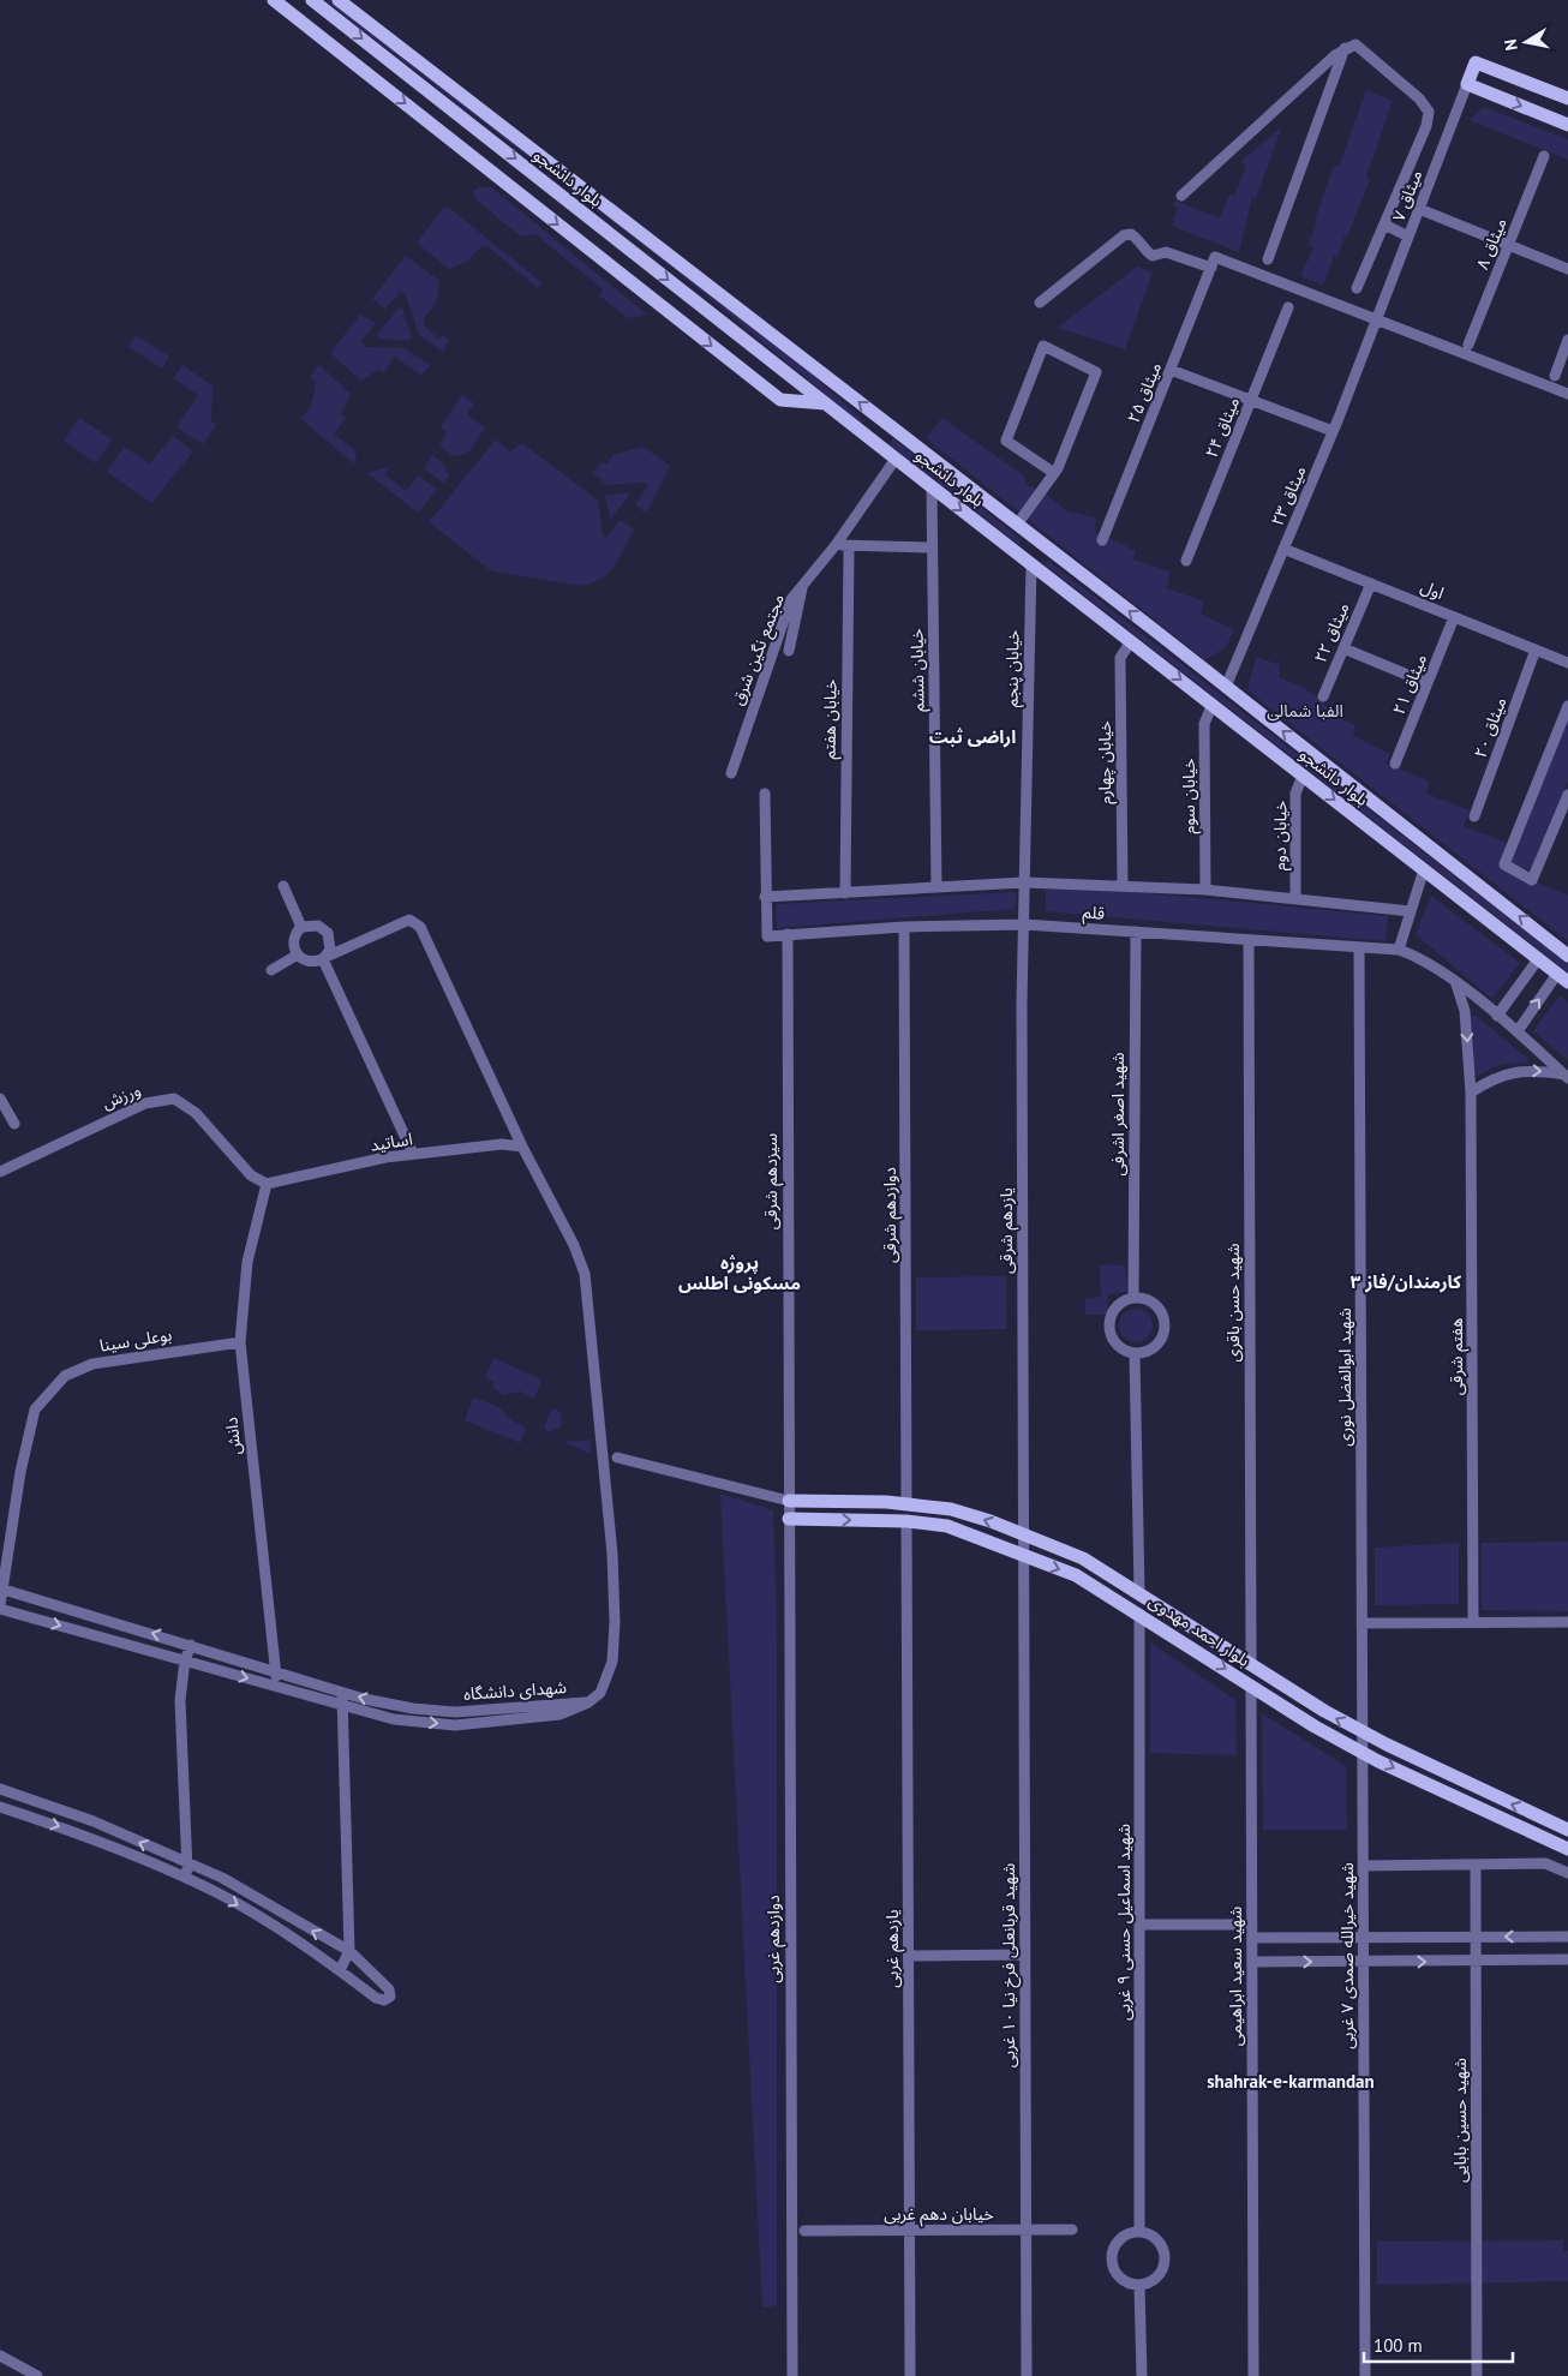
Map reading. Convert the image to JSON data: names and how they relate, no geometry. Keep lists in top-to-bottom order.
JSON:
{
  "streets": {
    "main road": ["بلوار دانشجو", "بلوار احمد مهدوی"],
    "street": [
      "میثاق ۷",
      "میثاق ۸",
      "میثاق ۲۵",
      "میثاق ۲۴",
      "میثاق ۲۳",
      "اول",
      "میثاق ۲۲",
      "مجتمع نگین شرق",
      "خیابان پنجم",
      "خیابان ششم",
      "میثاق ۲۱",
      "خیابان هفتم",
      "میثاق ۲۰",
      "خیابان چهارم",
      "خیابان سوم",
      "خیابان دوم",
      "قلم",
      "ورزش",
      "شهید اصغر اشرفی",
      "اساتید",
      "سیزدهم شرقی",
      "دوازدهم شرقی",
      "یازدهم شرقی",
      "شهید حسن باقری",
      "بوعلی سینا",
      "هفتم شرقی",
      "شهید ابوالفضل نوری",
      "دانش",
      "شهدای دانشگاه",
      "شهید اسماعیل حسنی ۹ غربی",
      "دوازدهم غربی",
      "یازدهم غربی",
      "شهید خیرالله صمدی ۷ غربی",
      "شهید قربانعلی فرخ نیا ۱۰ غربی",
      "شهید سعید ابراهیمی",
      "شهید حسین بابایی",
      "خیابان دهم غربی"
    ]
  },
  "crossings": [
    ["بلوار دانشجو", "میثاق ۲۳"],
    ["بلوار دانشجو", "مجتمع نگین شرق"],
    ["بلوار دانشجو", "خیابان پنجم"],
    ["بلوار دانشجو", "خیابان ششم"],
    ["بلوار دانشجو", "خیابان چهارم"],
    ["بلوار دانشجو", "خیابان سوم"],
    ["بلوار دانشجو", "خیابان دوم"],
    ["میثاق ۷", "میثاق ۲۳"],
    ["میثاق ۲۳", "اول"],
    ["اول", "میثاق ۲۲"],
    ["اول", "میثاق ۲۱"],
    ["اول", "میثاق ۲۰"],
    ["خیابان پنجم", "قلم"],
    ["خیابان پنجم", "یازدهم شرقی"],
    ["قلم", "شهید اصغر اشرفی"],
    ["قلم", "سیزدهم شرقی"],
    ["قلم", "دوازدهم شرقی"],
    ["قلم", "یازدهم شرقی"],
    ["قلم", "شهید حسن باقری"],
    ["قلم", "شهید ابوالفضل نوری"],
    ["ورزش", "اساتید"],
    ["ورزش", "دانش"],
    ["اساتید", "دانش"],
    ["سیزدهم شرقی", "بلوار احمد مهدوی"],
    ["سیزدهم شرقی", "دوازدهم غربی"],
    ["دوازدهم شرقی", "بلوار احمد مهدوی"],
    ["یازدهم شرقی", "بلوار احمد مهدوی"],
    ["یازدهم شرقی", "شهید قربانعلی فرخ نیا ۱۰ غربی"],
    ["شهید حسن باقری", "بلوار احمد مهدوی"],
    ["بوعلی سینا", "دانش"],
    ["بوعلی سینا", "شهدای دانشگاه"],
    ["شهید ابوالفضل نوری", "بلوار احمد مهدوی"],
    ["شهید ابوالفضل نوری", "شهید خیرالله صمدی ۷ غربی"],
    ["دانش", "شهدای دانشگاه"],
    ["بلوار احمد مهدوی", "شهید اسماعیل حسنی ۹ غربی"],
    ["بلوار احمد مهدوی", "دوازدهم غربی"],
    ["بلوار احمد مهدوی", "یازدهم غربی"],
    ["بلوار احمد مهدوی", "شهید خیرالله صمدی ۷ غربی"],
    ["بلوار احمد مهدوی", "شهید قربانعلی فرخ نیا ۱۰ غربی"],
    ["بلوار احمد مهدوی", "شهید سعید ابراهیمی"],
    ["یازدهم غربی", "خیابان دهم غربی"],
    ["شهید قربانعلی فرخ نیا ۱۰ غربی", "خیابان دهم غربی"]
  ],
  "districts": [
    "اراضی ثبت",
    "پروژه مسکونی اطلس",
    "کارمندان/فاز ۳",
    "shahrak-e-karmandan"
  ],
  "parks": ["الفبا شمالی"],
  "scale_bar": "100 m",
  "north": "left"
}
